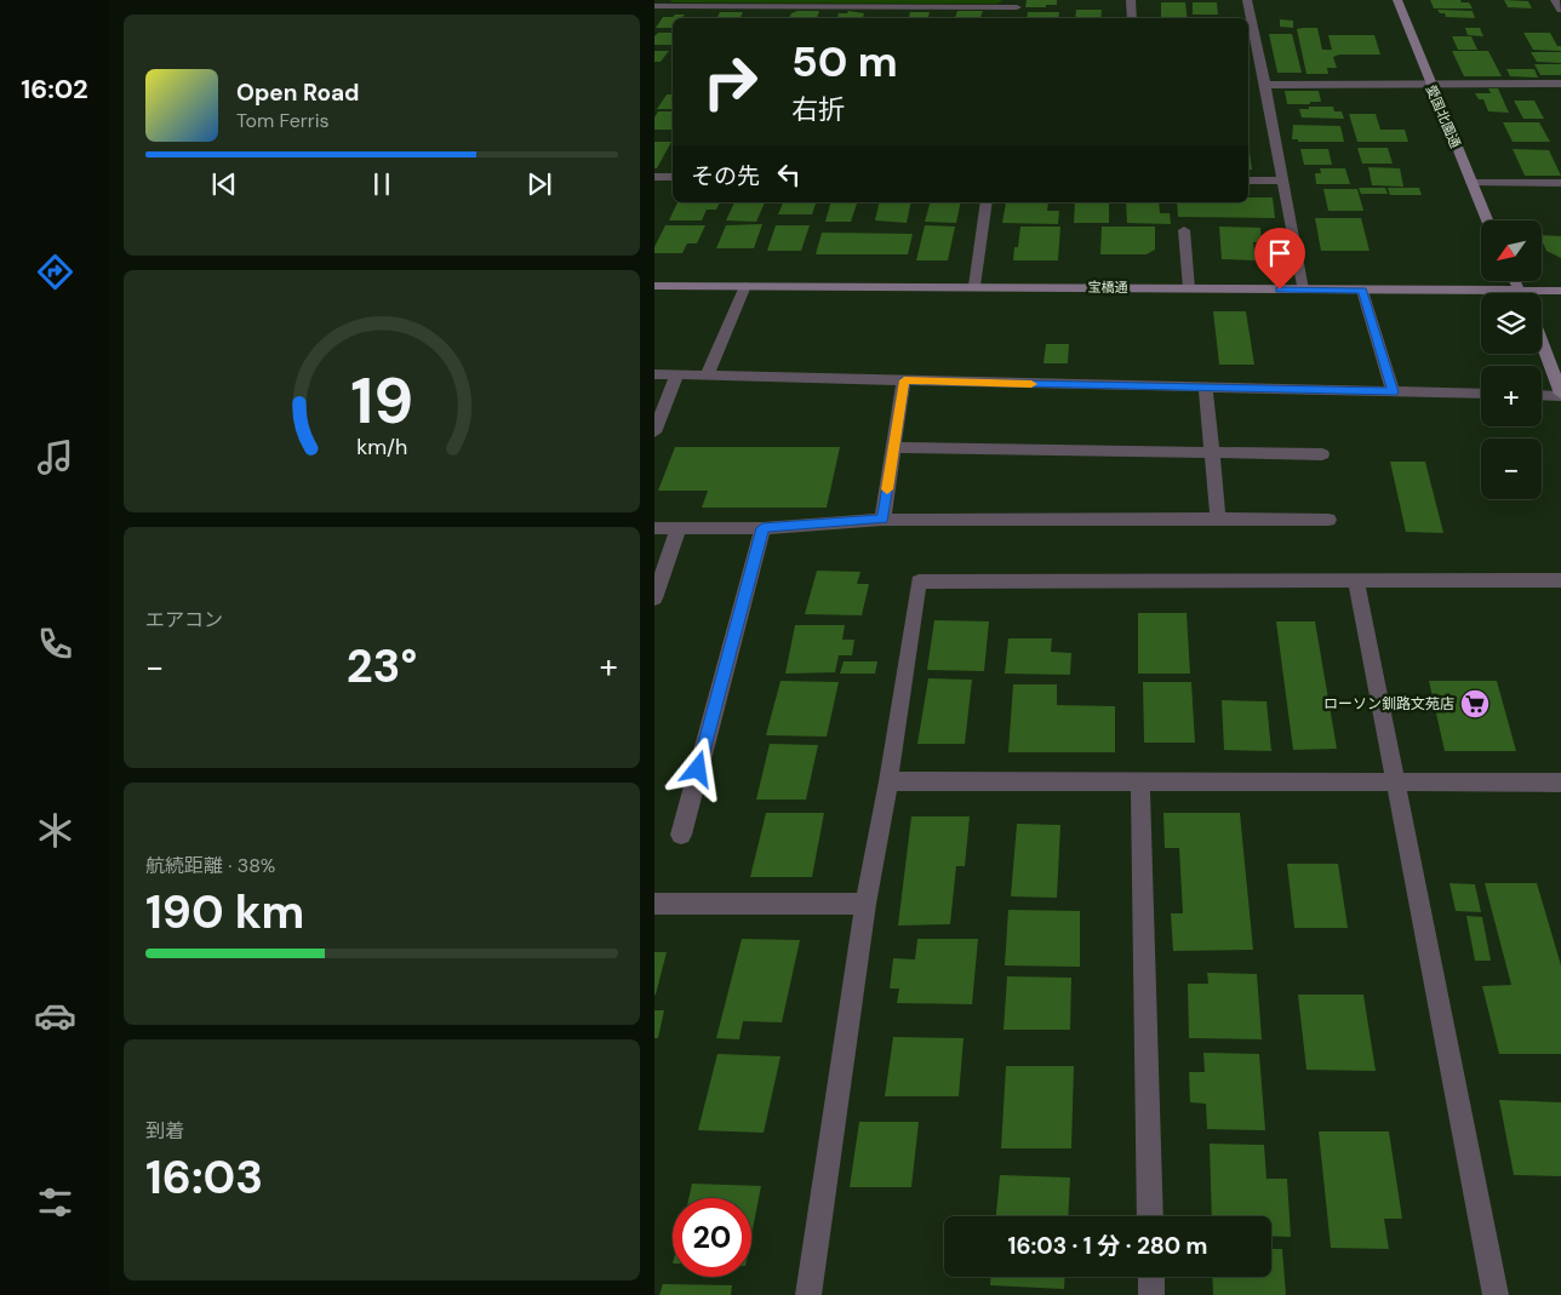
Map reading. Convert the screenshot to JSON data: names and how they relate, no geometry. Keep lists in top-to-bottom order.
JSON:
{
  "streets": {
    "street": ["愛国北園通", "宝橋通"]
  },
  "places": {
    "supermarket": ["ローソン釧路文苑店"]
  },
  "north": "bottom left",
  "page": {
    "tabs": "16:02",
    "turn": ["50 m", "右折"],
    "song": ["Open Road", "Tom Ferris"],
    "then": "その先",
    "map_buttons": ["+", "−"],
    "tile": [
      "エアコン",
      ["航続距離 · 38%", "190 km"],
      ["到着", "16:03"]
    ],
    "heat": ["−", "23°", "+"],
    "limit": "20",
    "trip": "16:03 · 1 分 · 280 m",
    "gauge": ["19", "km/h"]
  }
}
